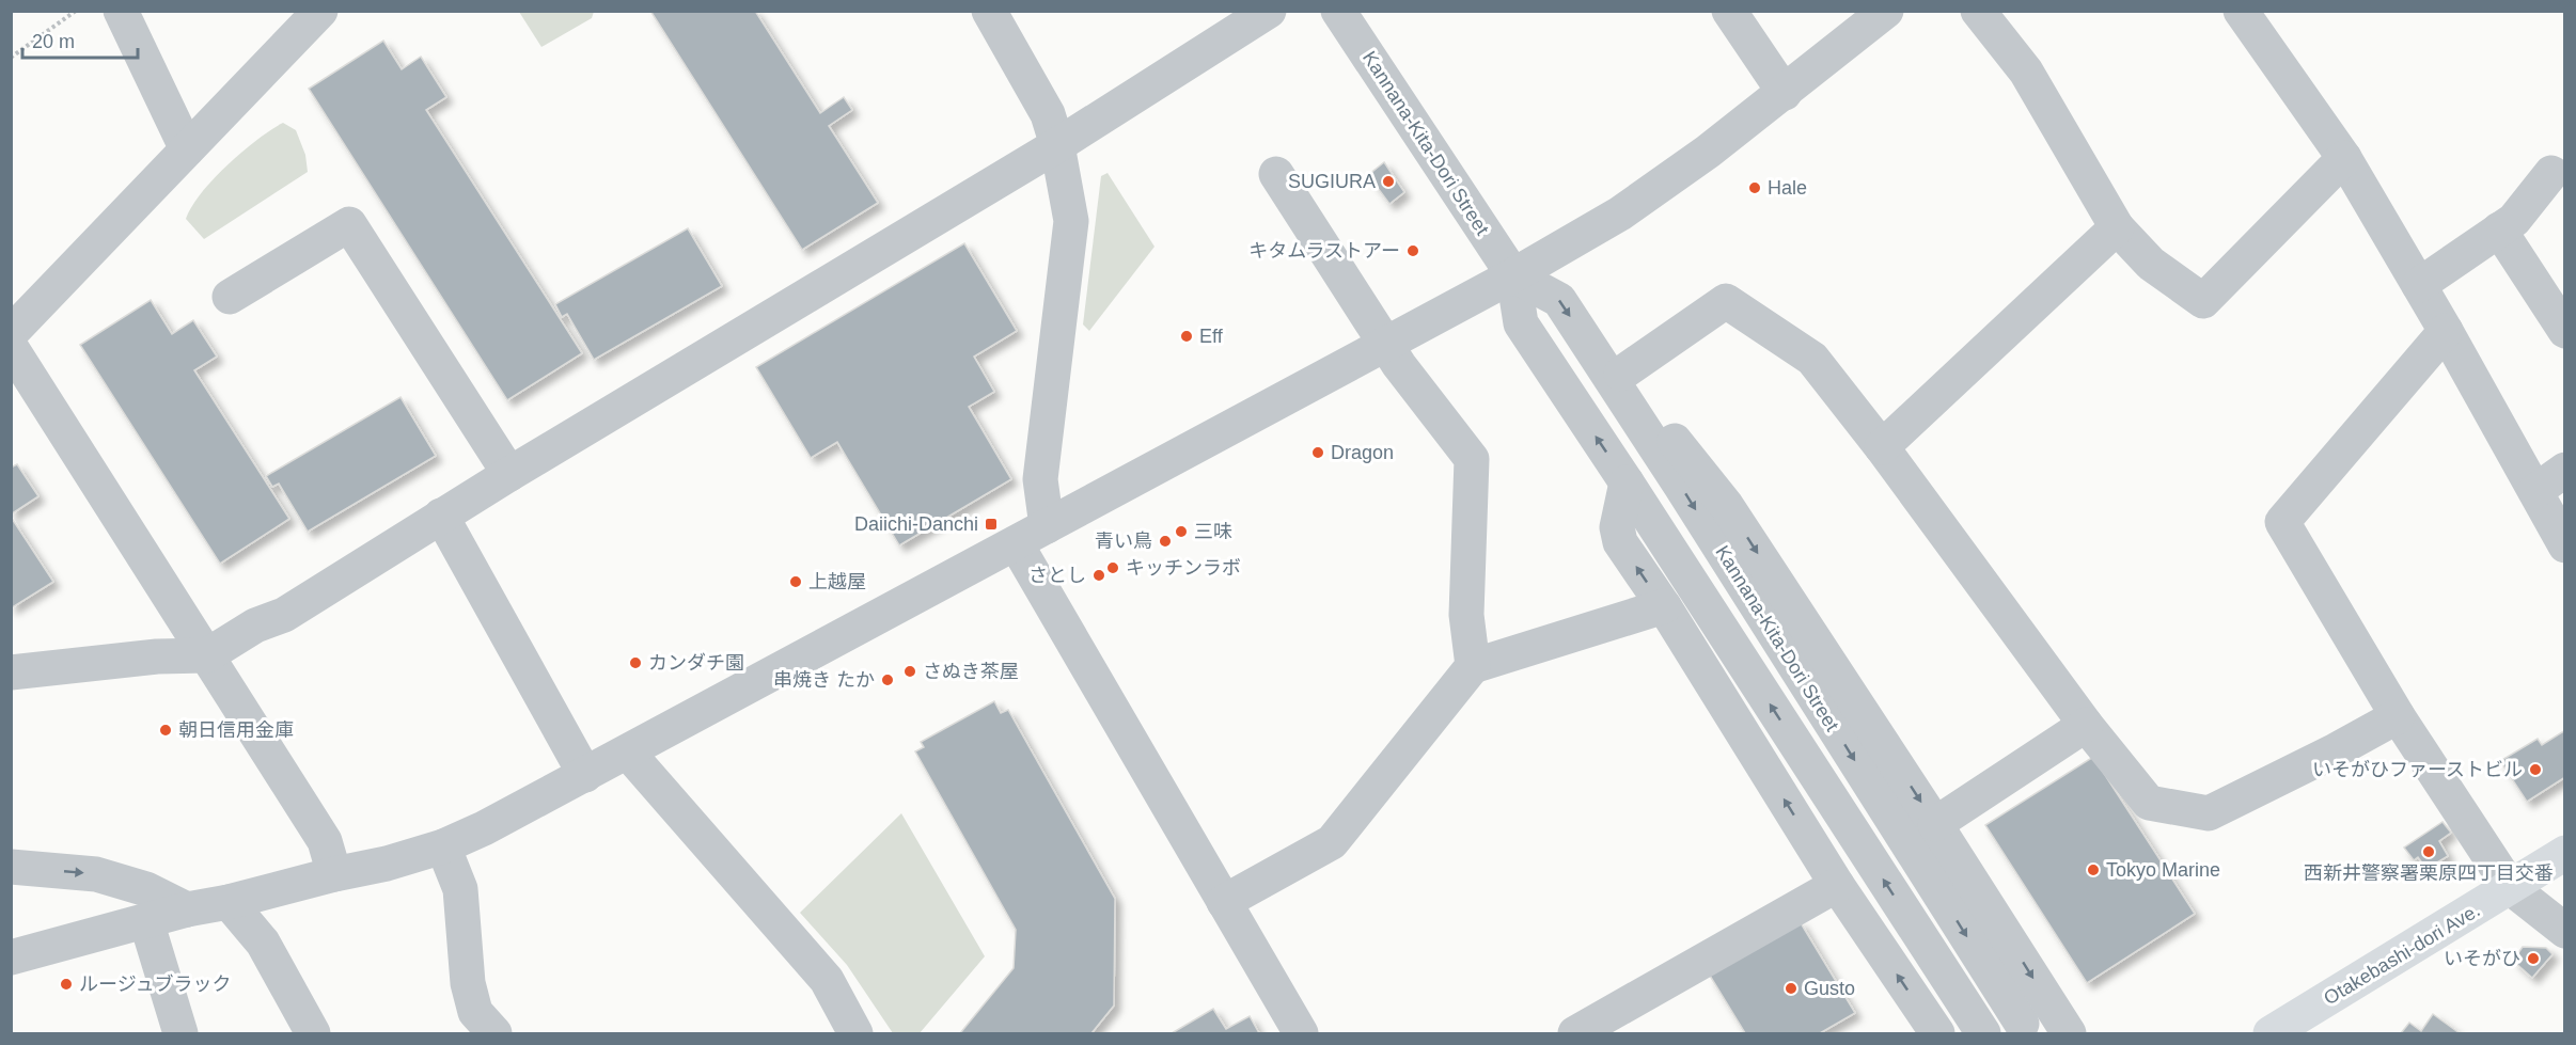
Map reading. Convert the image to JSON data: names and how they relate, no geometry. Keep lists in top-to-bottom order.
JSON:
{
  "streets": {
    "main road": ["Otakebashi-dori Ave."],
    "street": ["Kannana-Kita-Dori Street"]
  },
  "places": {
    "other": [
      "SUGIURA",
      "Hale",
      "キタムラストアー",
      "Eff",
      "Dragon",
      "三味",
      "青い鳥",
      "キッチンラボ",
      "さとし",
      "上越屋",
      "カンダチ園",
      "さぬき茶屋",
      "串焼き たか",
      "朝日信用金庫",
      "いそがひファーストビル",
      "西新井警察署栗原四丁目交番",
      "Tokyo Marine",
      "いそがひ",
      "ルージュブラック",
      "Gusto"
    ],
    "transit": ["Daiichi-Danchi"]
  },
  "scale_bar": "20 m"
}
